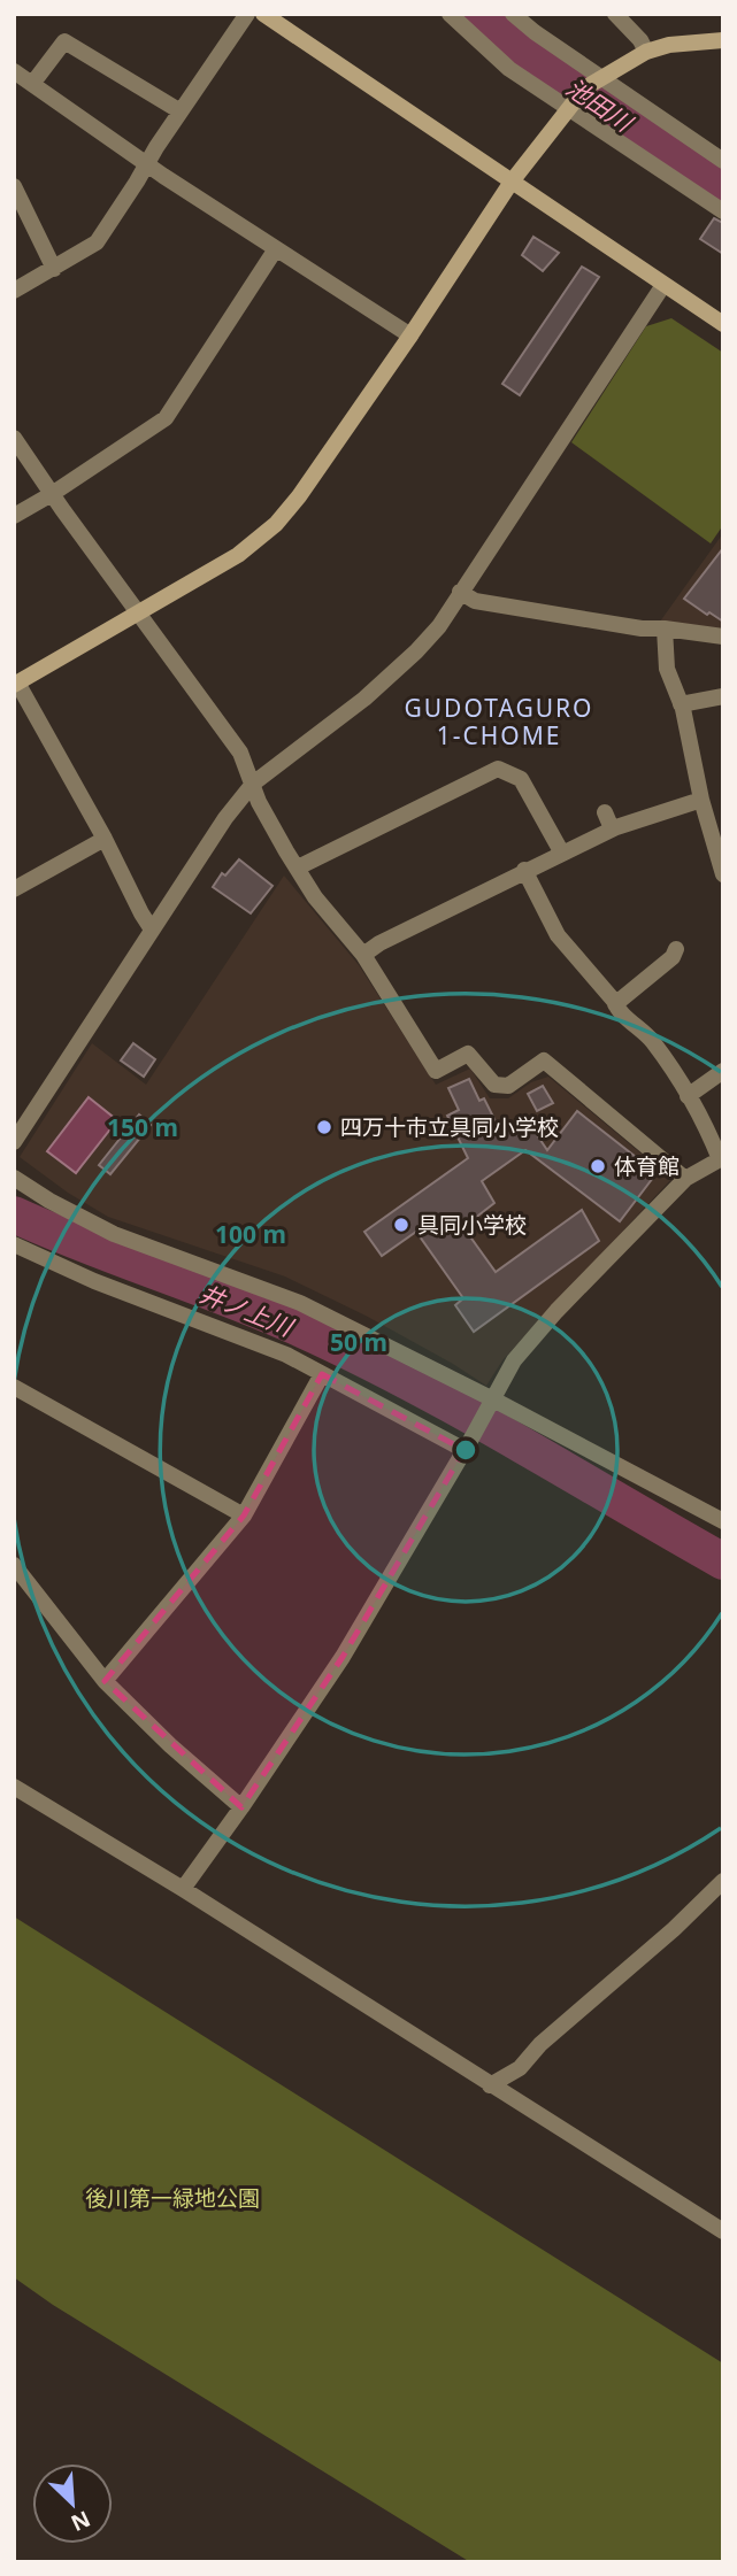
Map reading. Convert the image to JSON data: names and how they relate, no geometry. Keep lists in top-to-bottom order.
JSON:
{
  "districts": ["GUDOTAGURO 1-CHOME"],
  "water": ["池田川", "井ノ上川"],
  "parks": ["後川第一緑地公園"],
  "places": ["四万十市立具同小学校", "体育館", "具同小学校"],
  "north": "bottom right",
  "rings": ["150 m", "100 m", "50 m"]
}
